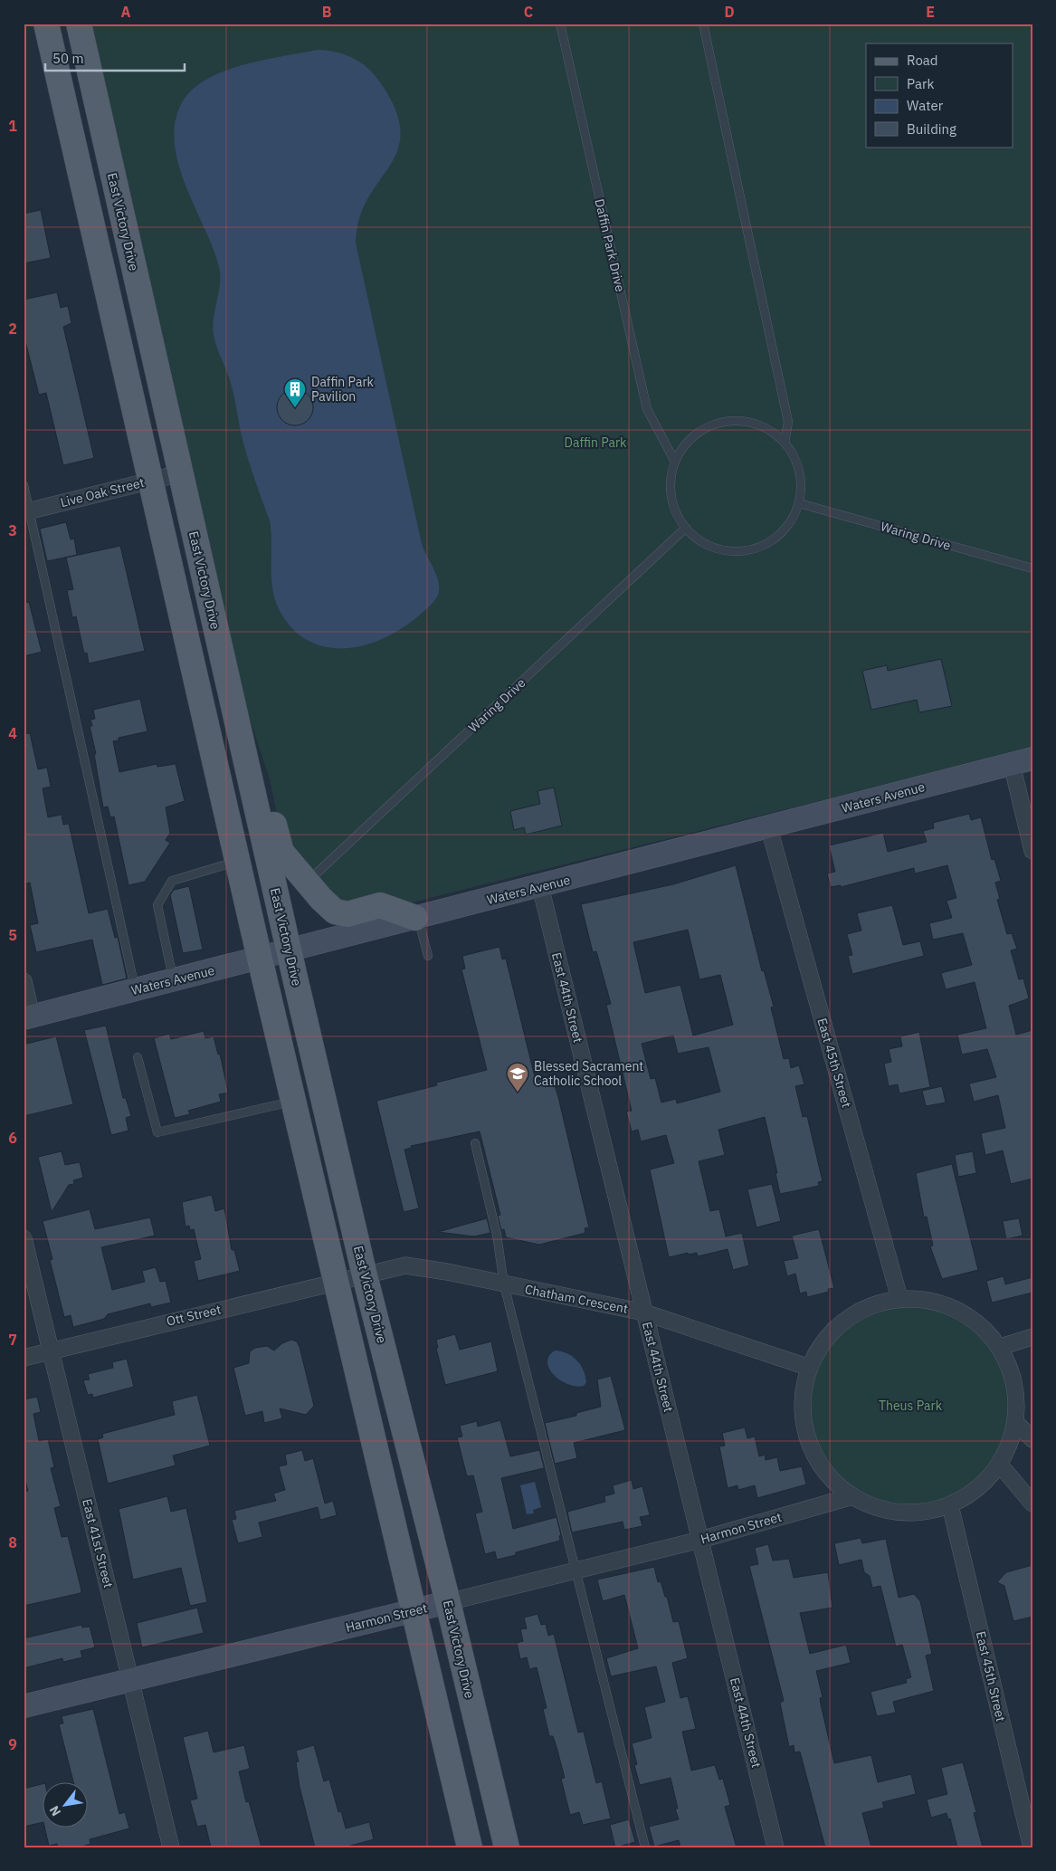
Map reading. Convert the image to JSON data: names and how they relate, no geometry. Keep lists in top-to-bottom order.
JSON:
{
  "streets": {
    "main road": ["East Victory Drive", "Waters Avenue", "Harmon Street"],
    "street": [
      "Live Oak Street",
      "East 44th Street",
      "East 45th Street",
      "Chatham Crescent",
      "Ott Street",
      "East 41st Street"
    ],
    "lane": ["Daffin Park Drive", "Waring Drive"]
  },
  "crossings": [
    ["East Victory Drive", "Live Oak Street"],
    ["East Victory Drive", "Waters Avenue"],
    ["East Victory Drive", "Chatham Crescent"],
    ["East Victory Drive", "Ott Street"],
    ["East Victory Drive", "Harmon Street"],
    ["Daffin Park Drive", "Waring Drive"],
    ["Waters Avenue", "East 44th Street"],
    ["Waters Avenue", "East 45th Street"],
    ["East 44th Street", "Chatham Crescent"],
    ["East 44th Street", "Harmon Street"],
    ["Chatham Crescent", "Ott Street"],
    ["Ott Street", "East 41st Street"],
    ["Harmon Street", "East 41st Street"]
  ],
  "parks": ["Daffin Park", "Theus Park"],
  "places": {
    "building": ["Daffin Park Pavilion"],
    "school or university": ["Blessed Sacrament Catholic School"]
  },
  "legend": [
    "Road",
    "Park",
    "Water",
    "Building"
  ],
  "scale_bar": "50 m",
  "north": "bottom left",
  "grid": {
    "columns": [
      "A",
      "B",
      "C",
      "D",
      "E"
    ],
    "rows": [
      "1",
      "2",
      "3",
      "4",
      "5",
      "6",
      "7",
      "8",
      "9"
    ]
  }
}
